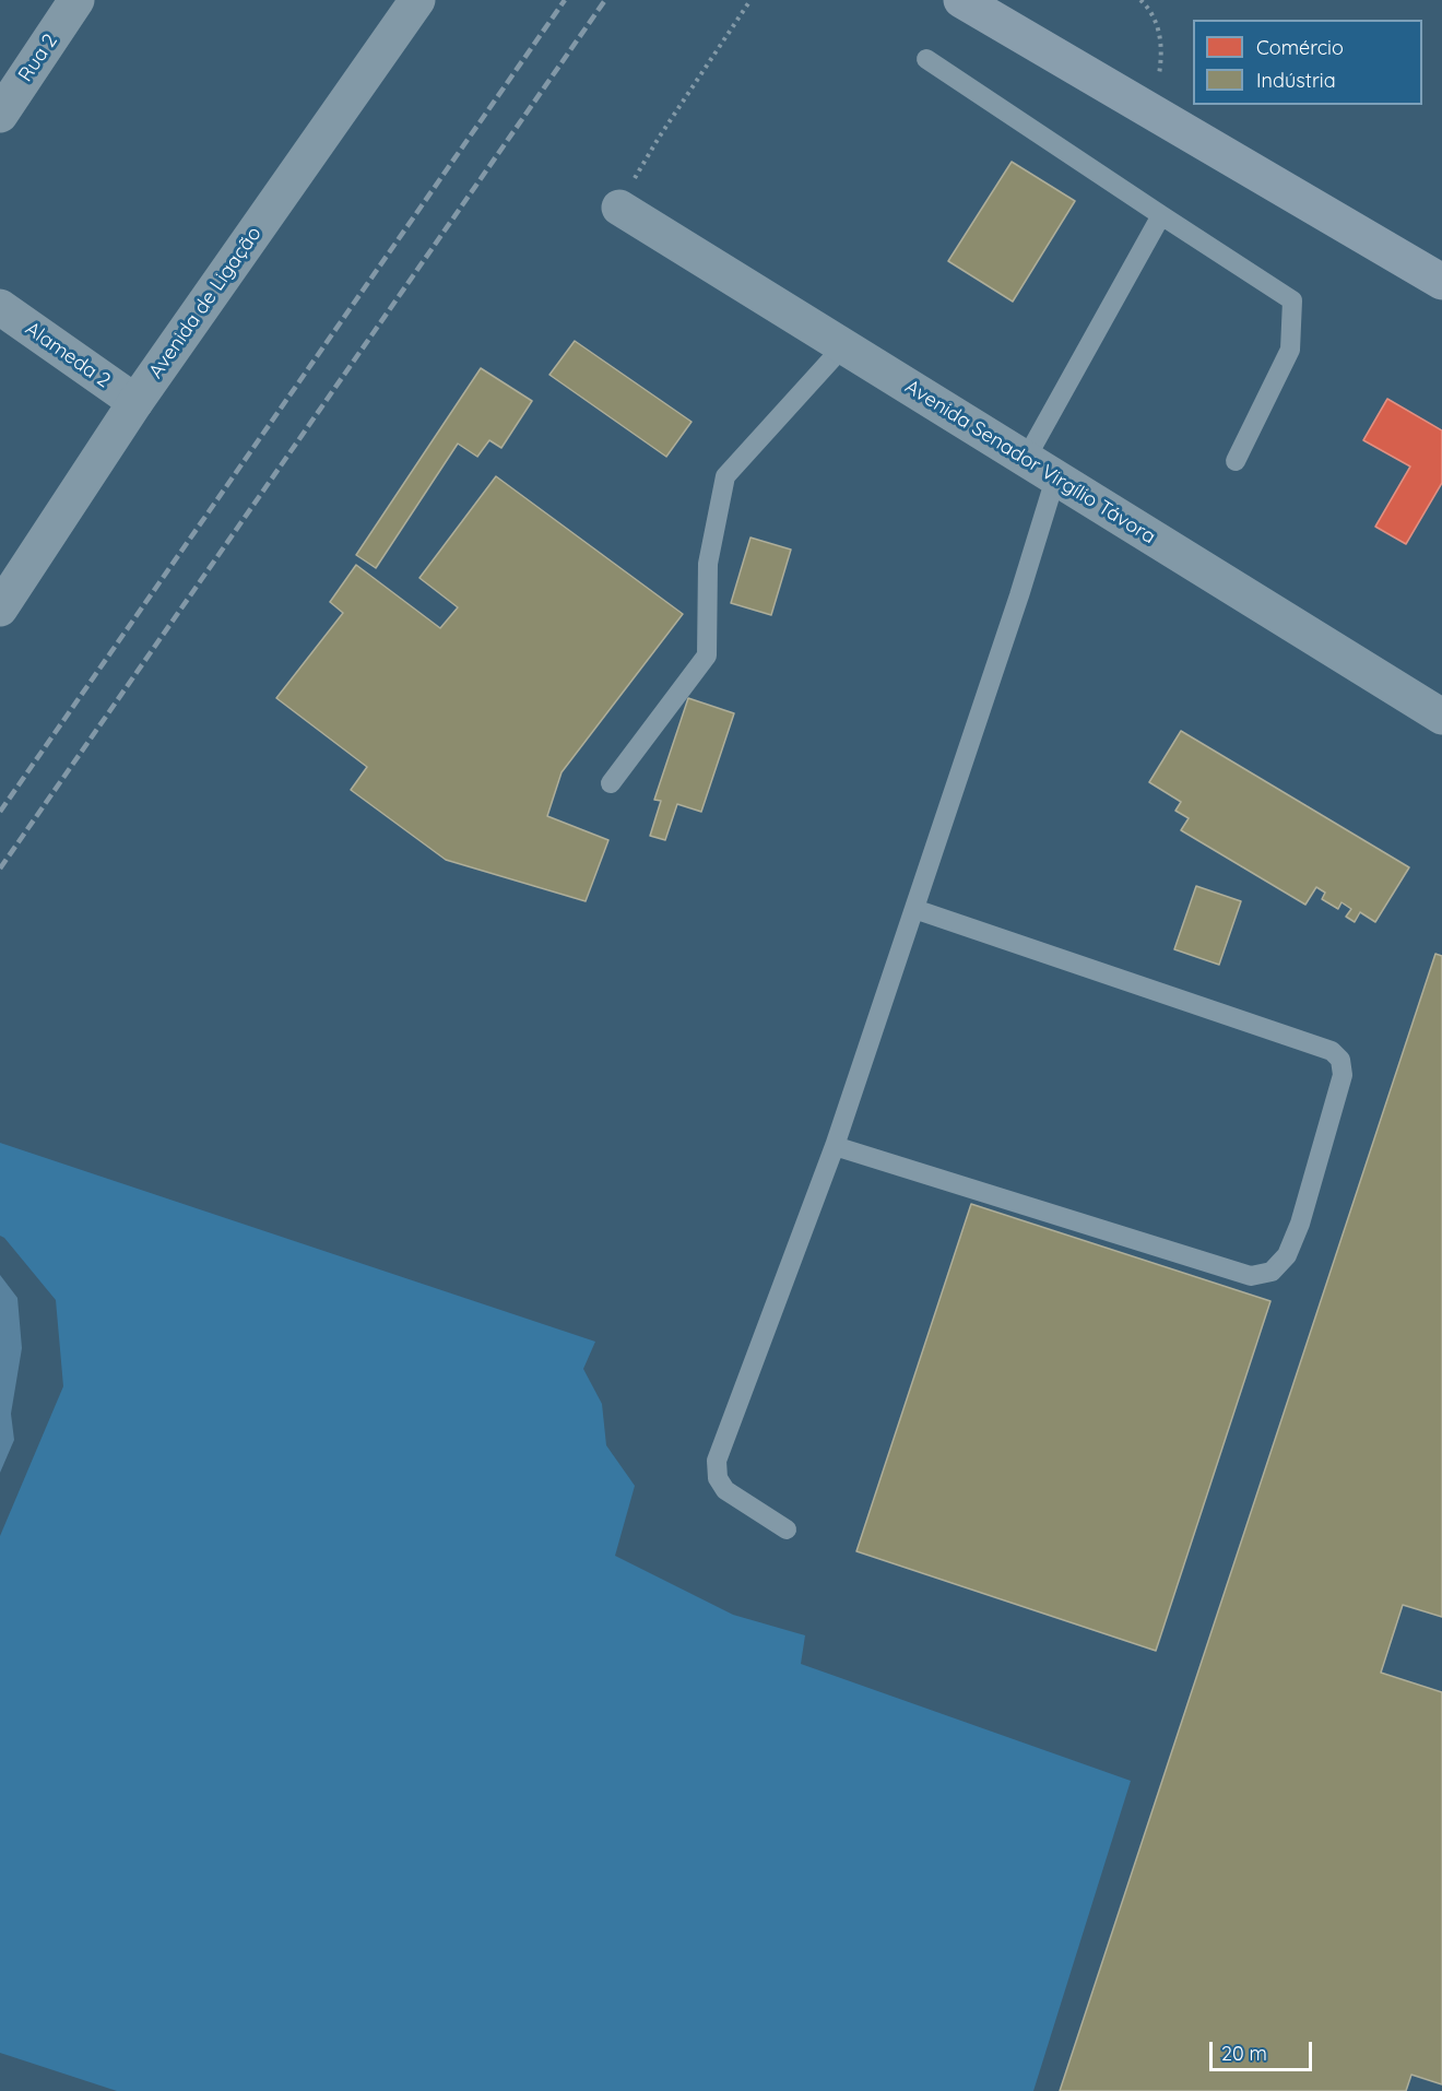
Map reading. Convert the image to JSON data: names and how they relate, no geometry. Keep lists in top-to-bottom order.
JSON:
{
  "streets": {
    "street": [
      "Rua 2",
      "Avenida de Ligação",
      "Alameda 2",
      "Avenida Senador Virgílio Távora"
    ]
  },
  "crossings": [
    ["Avenida de Ligação", "Alameda 2"]
  ],
  "legend": ["Comércio", "Indústria"],
  "scale_bar": "20 m"
}
